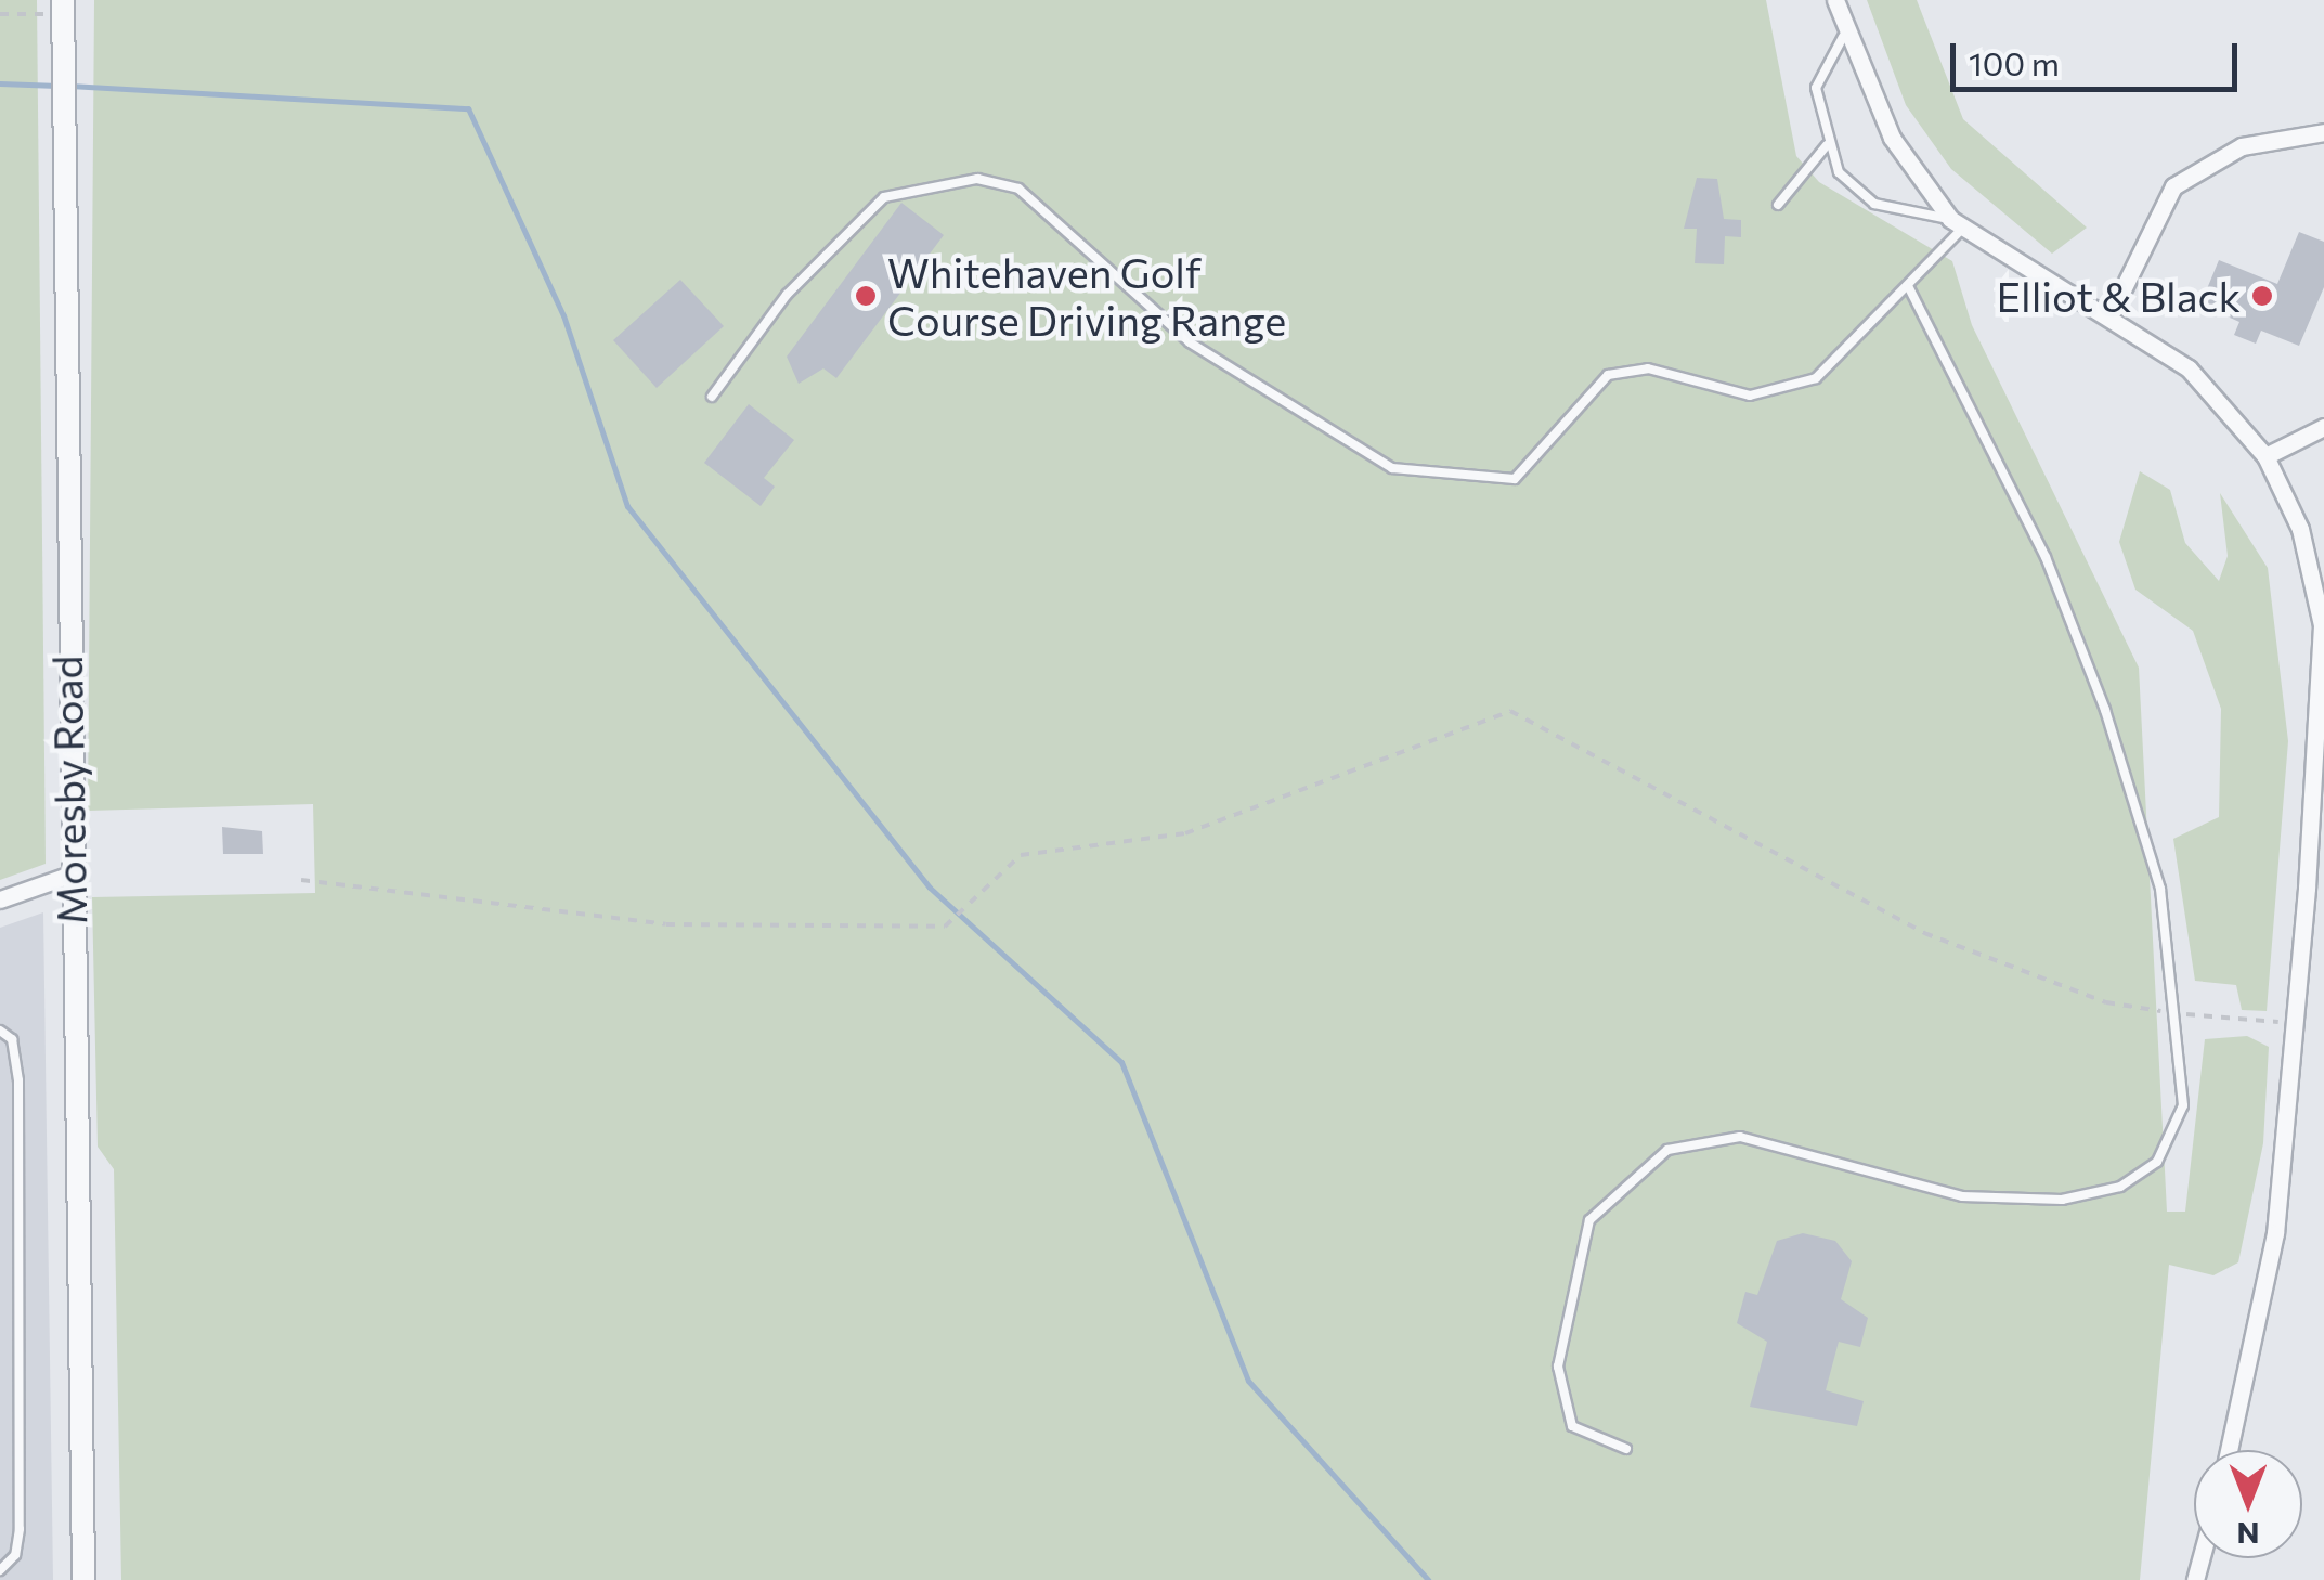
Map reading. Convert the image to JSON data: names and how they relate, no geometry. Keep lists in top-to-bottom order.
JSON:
{
  "streets": {
    "street": ["Moresby Road"]
  },
  "places": ["Whitehaven Golf Course Driving Range", "Elliot & Black"],
  "scale_bar": "100 m",
  "north": "bottom"
}
